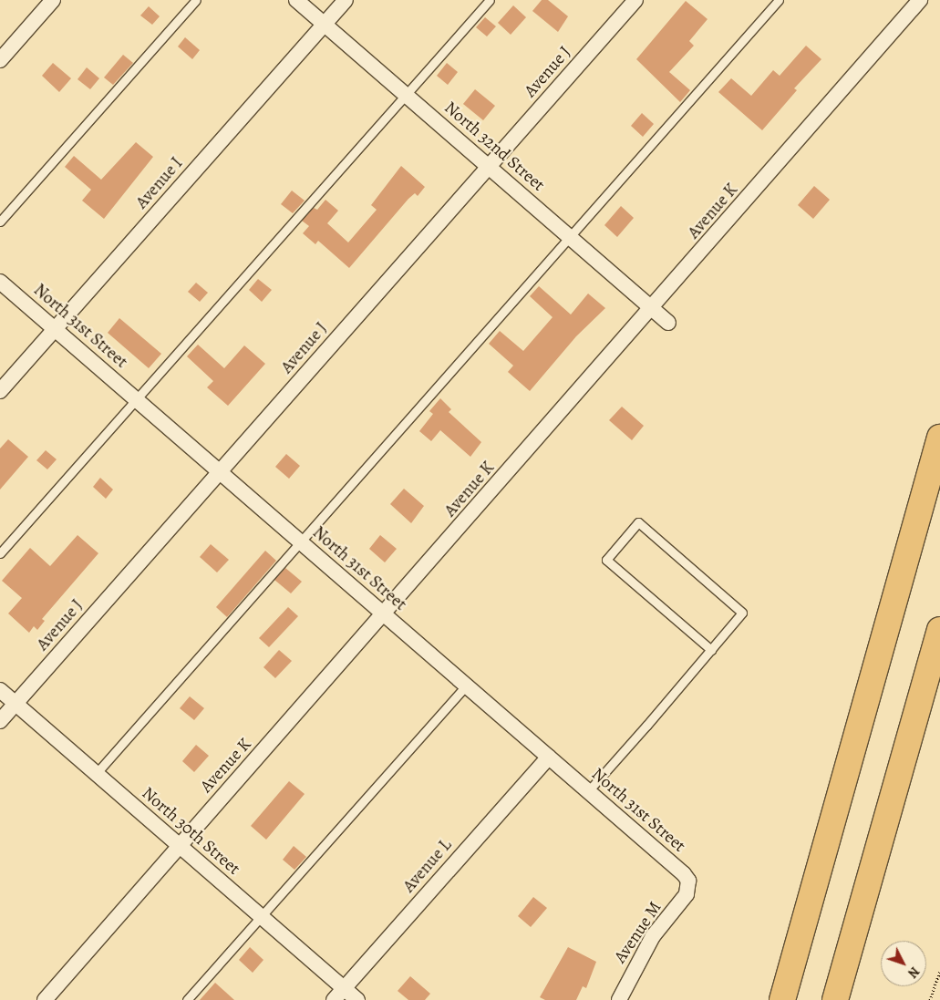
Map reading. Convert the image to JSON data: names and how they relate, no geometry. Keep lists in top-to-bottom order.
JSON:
{
  "streets": {
    "street": [
      "Avenue J",
      "North 32nd Street",
      "Avenue I",
      "Avenue K",
      "North 31st Street",
      "North 30th Street",
      "Avenue L",
      "Avenue M"
    ]
  },
  "crossings": [
    ["Avenue J", "North 32nd Street"],
    ["Avenue J", "North 31st Street"],
    ["Avenue J", "North 30th Street"],
    ["North 32nd Street", "Avenue I"],
    ["North 32nd Street", "Avenue K"],
    ["Avenue I", "North 31st Street"],
    ["Avenue K", "North 31st Street"],
    ["Avenue K", "North 30th Street"],
    ["North 31st Street", "Avenue L"],
    ["North 31st Street", "Avenue M"],
    ["North 30th Street", "Avenue L"]
  ],
  "north": "bottom right"
}
